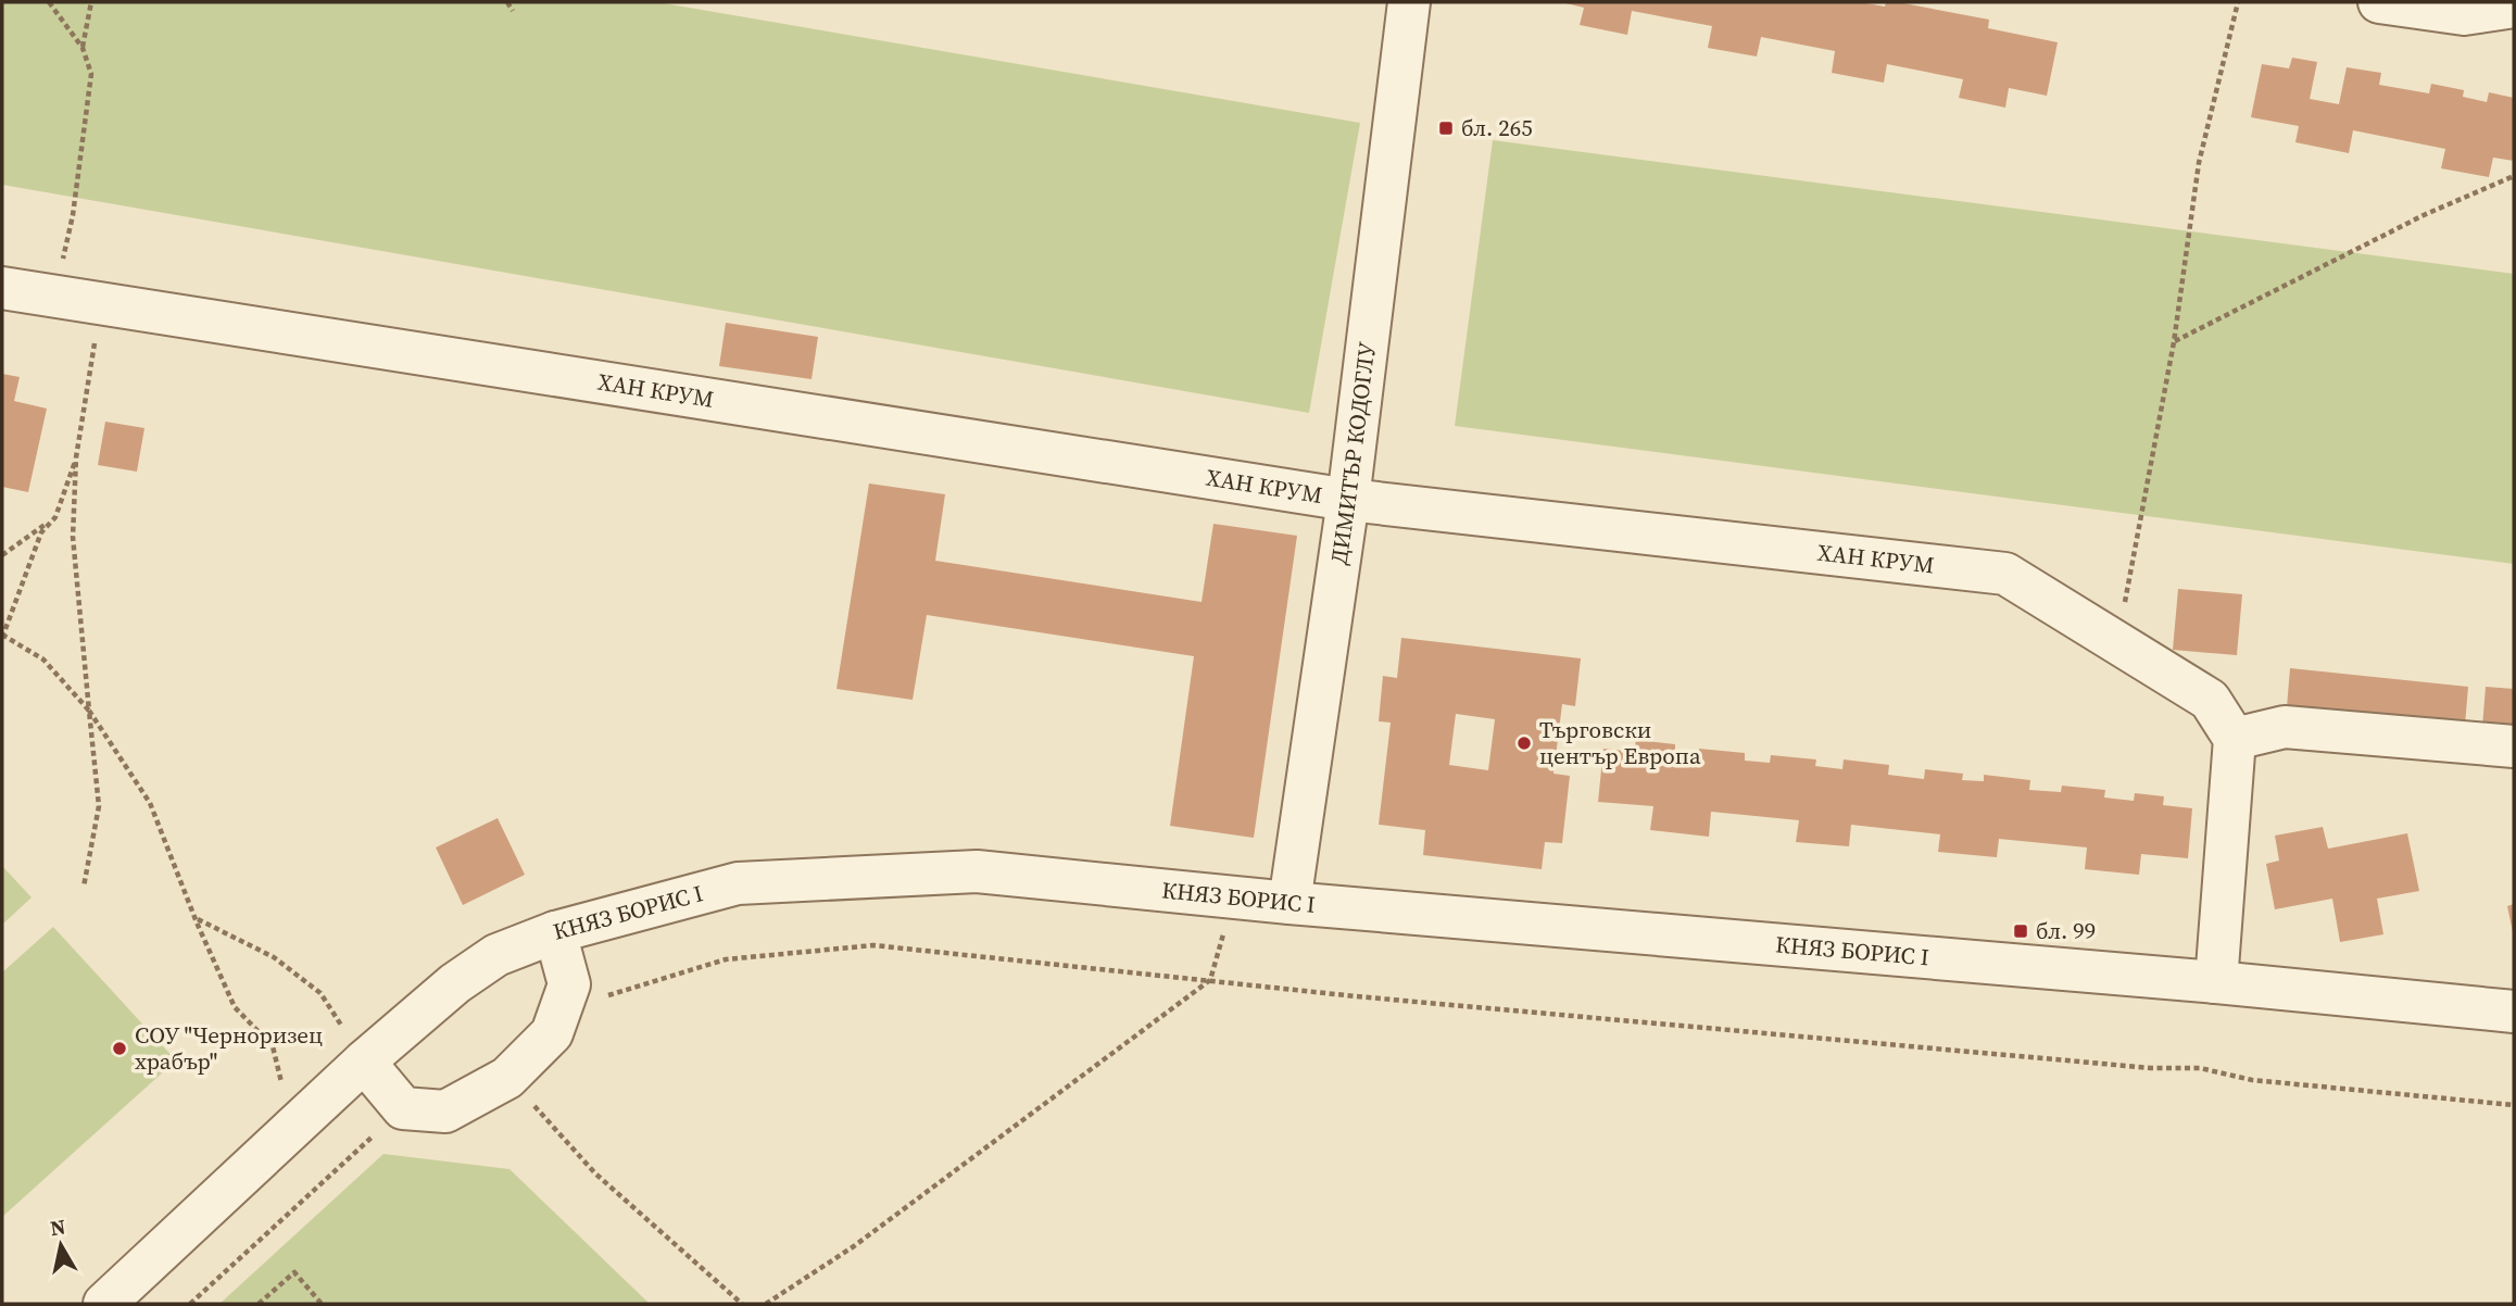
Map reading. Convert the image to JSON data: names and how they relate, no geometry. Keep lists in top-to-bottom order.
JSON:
{
  "streets": {
    "street": ["ХАН КРУМ", "ДИМИТЪР КОДОГЛУ", "КНЯЗ БОРИС I"]
  },
  "crossings": [
    ["ХАН КРУМ", "ДИМИТЪР КОДОГЛУ"],
    ["ДИМИТЪР КОДОГЛУ", "КНЯЗ БОРИС I"]
  ],
  "places": {
    "transit": ["бл. 265", "бл. 99"],
    "other": ["Търговски център Европа", "СОУ \"Черноризец храбър\""]
  },
  "north": "top"
}
